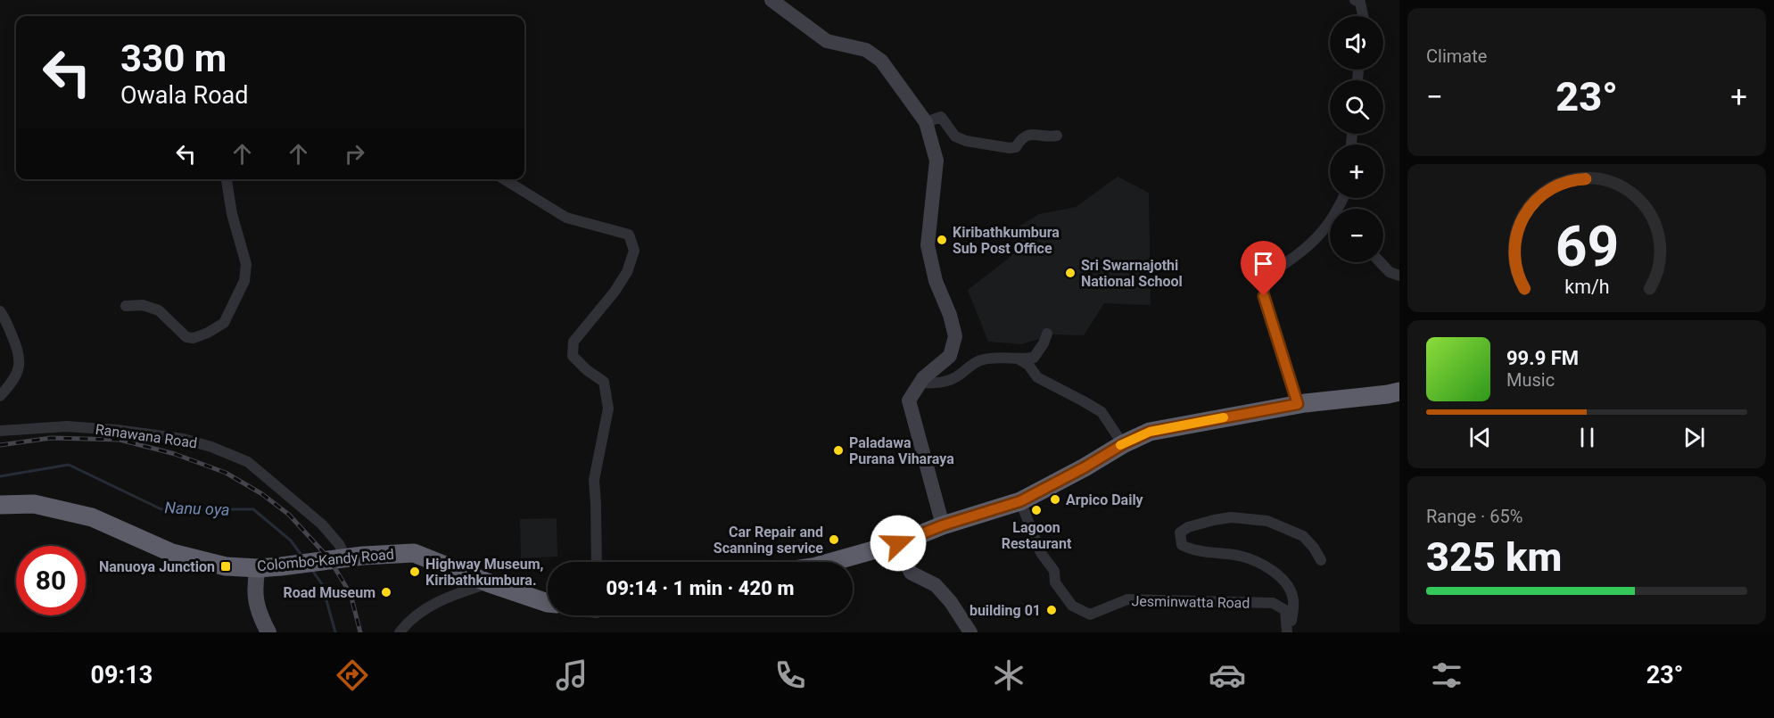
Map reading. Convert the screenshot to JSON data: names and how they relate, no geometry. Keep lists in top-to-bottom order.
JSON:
{
  "streets": {
    "highway": ["Colombo-Kandy Road"],
    "street": ["Ranawana Road", "Jesminwatta Road"]
  },
  "crossings": [
    ["Ranawana Road", "Colombo-Kandy Road"]
  ],
  "water": ["Nanu oya"],
  "places": {
    "other": [
      "Kiribathkumbura Sub Post Office",
      "Sri Swarnajothi National School",
      "Paladawa Purana Viharaya",
      "Arpico Daily",
      "Lagoon Restaurant",
      "Car Repair and Scanning service",
      "Highway Museum, Kiribathkumbura.",
      "Road Museum",
      "building 01"
    ],
    "transit": ["Nanuoya Junction"]
  },
  "page": {
    "tile": [
      "Climate",
      ["Range · 65%", "325 km"]
    ],
    "map_buttons": ["+", "−"],
    "turn": ["330 m", "Owala Road"],
    "heat": ["−", "23°", "+"],
    "song": ["99.9 FM", "Music"],
    "limit": "80",
    "trip": "09:14 · 1 min · 420 m",
    "tabs": ["09:13", "23°"],
    "gauge": ["69", "km/h"]
  }
}
